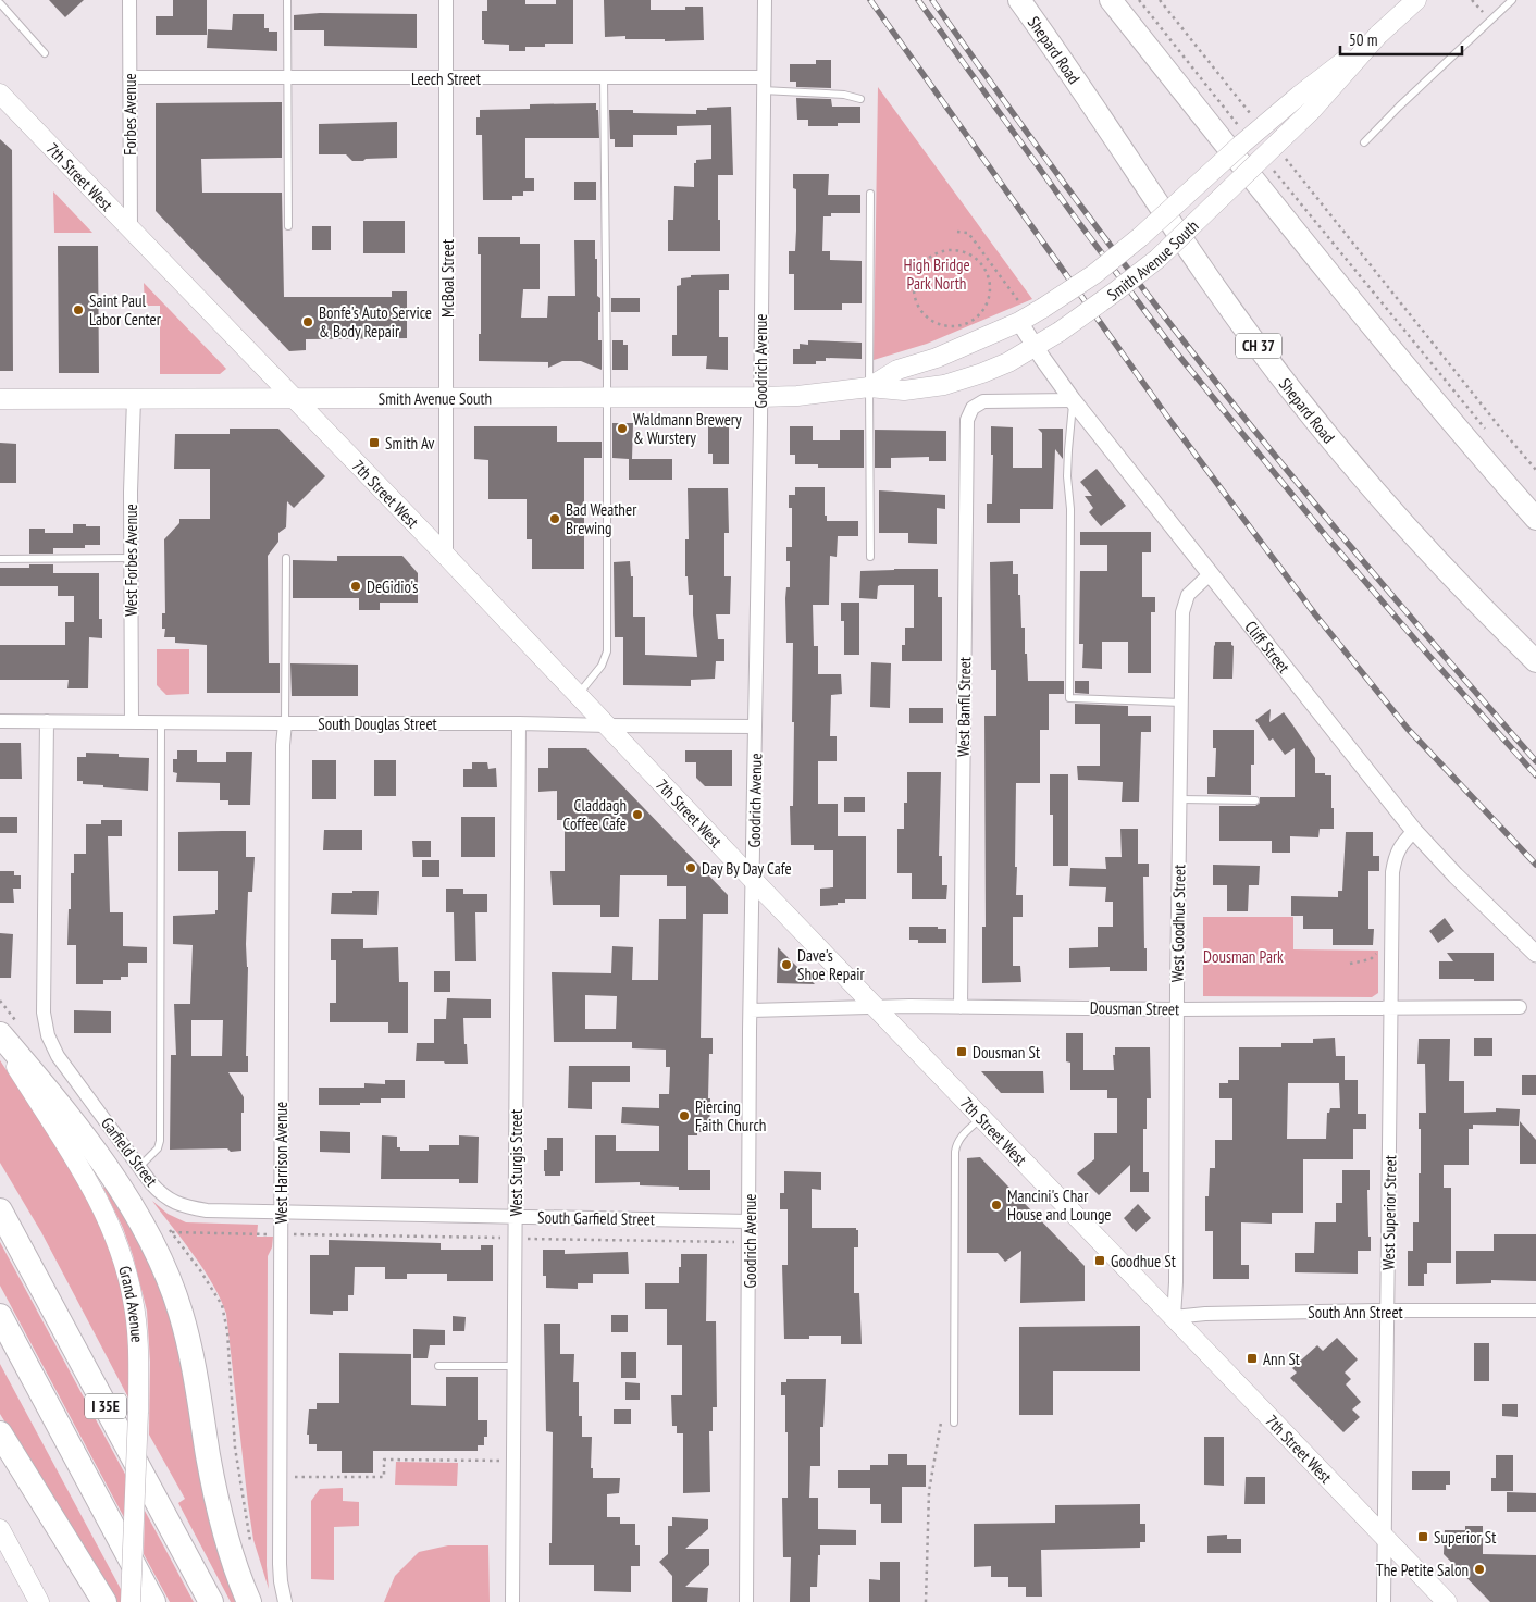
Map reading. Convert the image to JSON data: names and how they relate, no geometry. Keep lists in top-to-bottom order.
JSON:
{
  "streets": {
    "highway": ["Shepard Road", "CH 37", "I 35E"],
    "main road": ["7th Street West", "Smith Avenue South", "Grand Avenue"],
    "street": [
      "Leech Street",
      "Forbes Avenue",
      "McBoal Street",
      "Goodrich Avenue",
      "West Forbes Avenue",
      "Cliff Street",
      "West Banfil Street",
      "South Douglas Street",
      "West Goodhue Street",
      "Dousman Street",
      "Garfield Street",
      "West Harrison Avenue",
      "West Sturgis Street",
      "West Superior Street",
      "South Garfield Street",
      "South Ann Street"
    ]
  },
  "crossings": [
    ["Leech Street", "Forbes Avenue"],
    ["Leech Street", "McBoal Street"],
    ["Leech Street", "Goodrich Avenue"],
    ["Forbes Avenue", "7th Street West"],
    ["7th Street West", "Smith Avenue South"],
    ["7th Street West", "McBoal Street"],
    ["7th Street West", "Goodrich Avenue"],
    ["7th Street West", "South Douglas Street"],
    ["7th Street West", "West Goodhue Street"],
    ["7th Street West", "Dousman Street"],
    ["7th Street West", "West Superior Street"],
    ["7th Street West", "South Ann Street"],
    ["Smith Avenue South", "McBoal Street"],
    ["Smith Avenue South", "Goodrich Avenue"],
    ["Smith Avenue South", "West Forbes Avenue"],
    ["Smith Avenue South", "Cliff Street"],
    ["Goodrich Avenue", "South Douglas Street"],
    ["Goodrich Avenue", "Dousman Street"],
    ["Goodrich Avenue", "South Garfield Street"],
    ["West Forbes Avenue", "South Douglas Street"],
    ["Cliff Street", "West Banfil Street"],
    ["Cliff Street", "West Goodhue Street"],
    ["Cliff Street", "West Superior Street"],
    ["West Banfil Street", "Dousman Street"],
    ["South Douglas Street", "Garfield Street"],
    ["South Douglas Street", "West Harrison Avenue"],
    ["South Douglas Street", "West Sturgis Street"],
    ["West Goodhue Street", "Dousman Street"],
    ["West Goodhue Street", "South Ann Street"],
    ["Dousman Street", "West Superior Street"],
    ["Garfield Street", "West Harrison Avenue"],
    ["Garfield Street", "South Garfield Street"],
    ["West Harrison Avenue", "South Garfield Street"],
    ["West Sturgis Street", "South Garfield Street"],
    ["West Superior Street", "South Ann Street"]
  ],
  "parks": ["High Bridge Park North", "Dousman Park"],
  "places": {
    "other": [
      "Saint Paul Labor Center",
      "Bonfe's Auto Service & Body Repair",
      "Waldmann Brewery & Wurstery",
      "Bad Weather Brewing",
      "DeGidio's",
      "Claddagh Coffee Cafe",
      "Day By Day Cafe",
      "Dave's Shoe Repair",
      "Piercing Faith Church",
      "Mancini's Char House and Lounge",
      "The Petite Salon"
    ],
    "transit": [
      "Smith Av",
      "Dousman St",
      "Goodhue St",
      "Ann St",
      "Superior St"
    ]
  },
  "scale_bar": "50 m"
}
